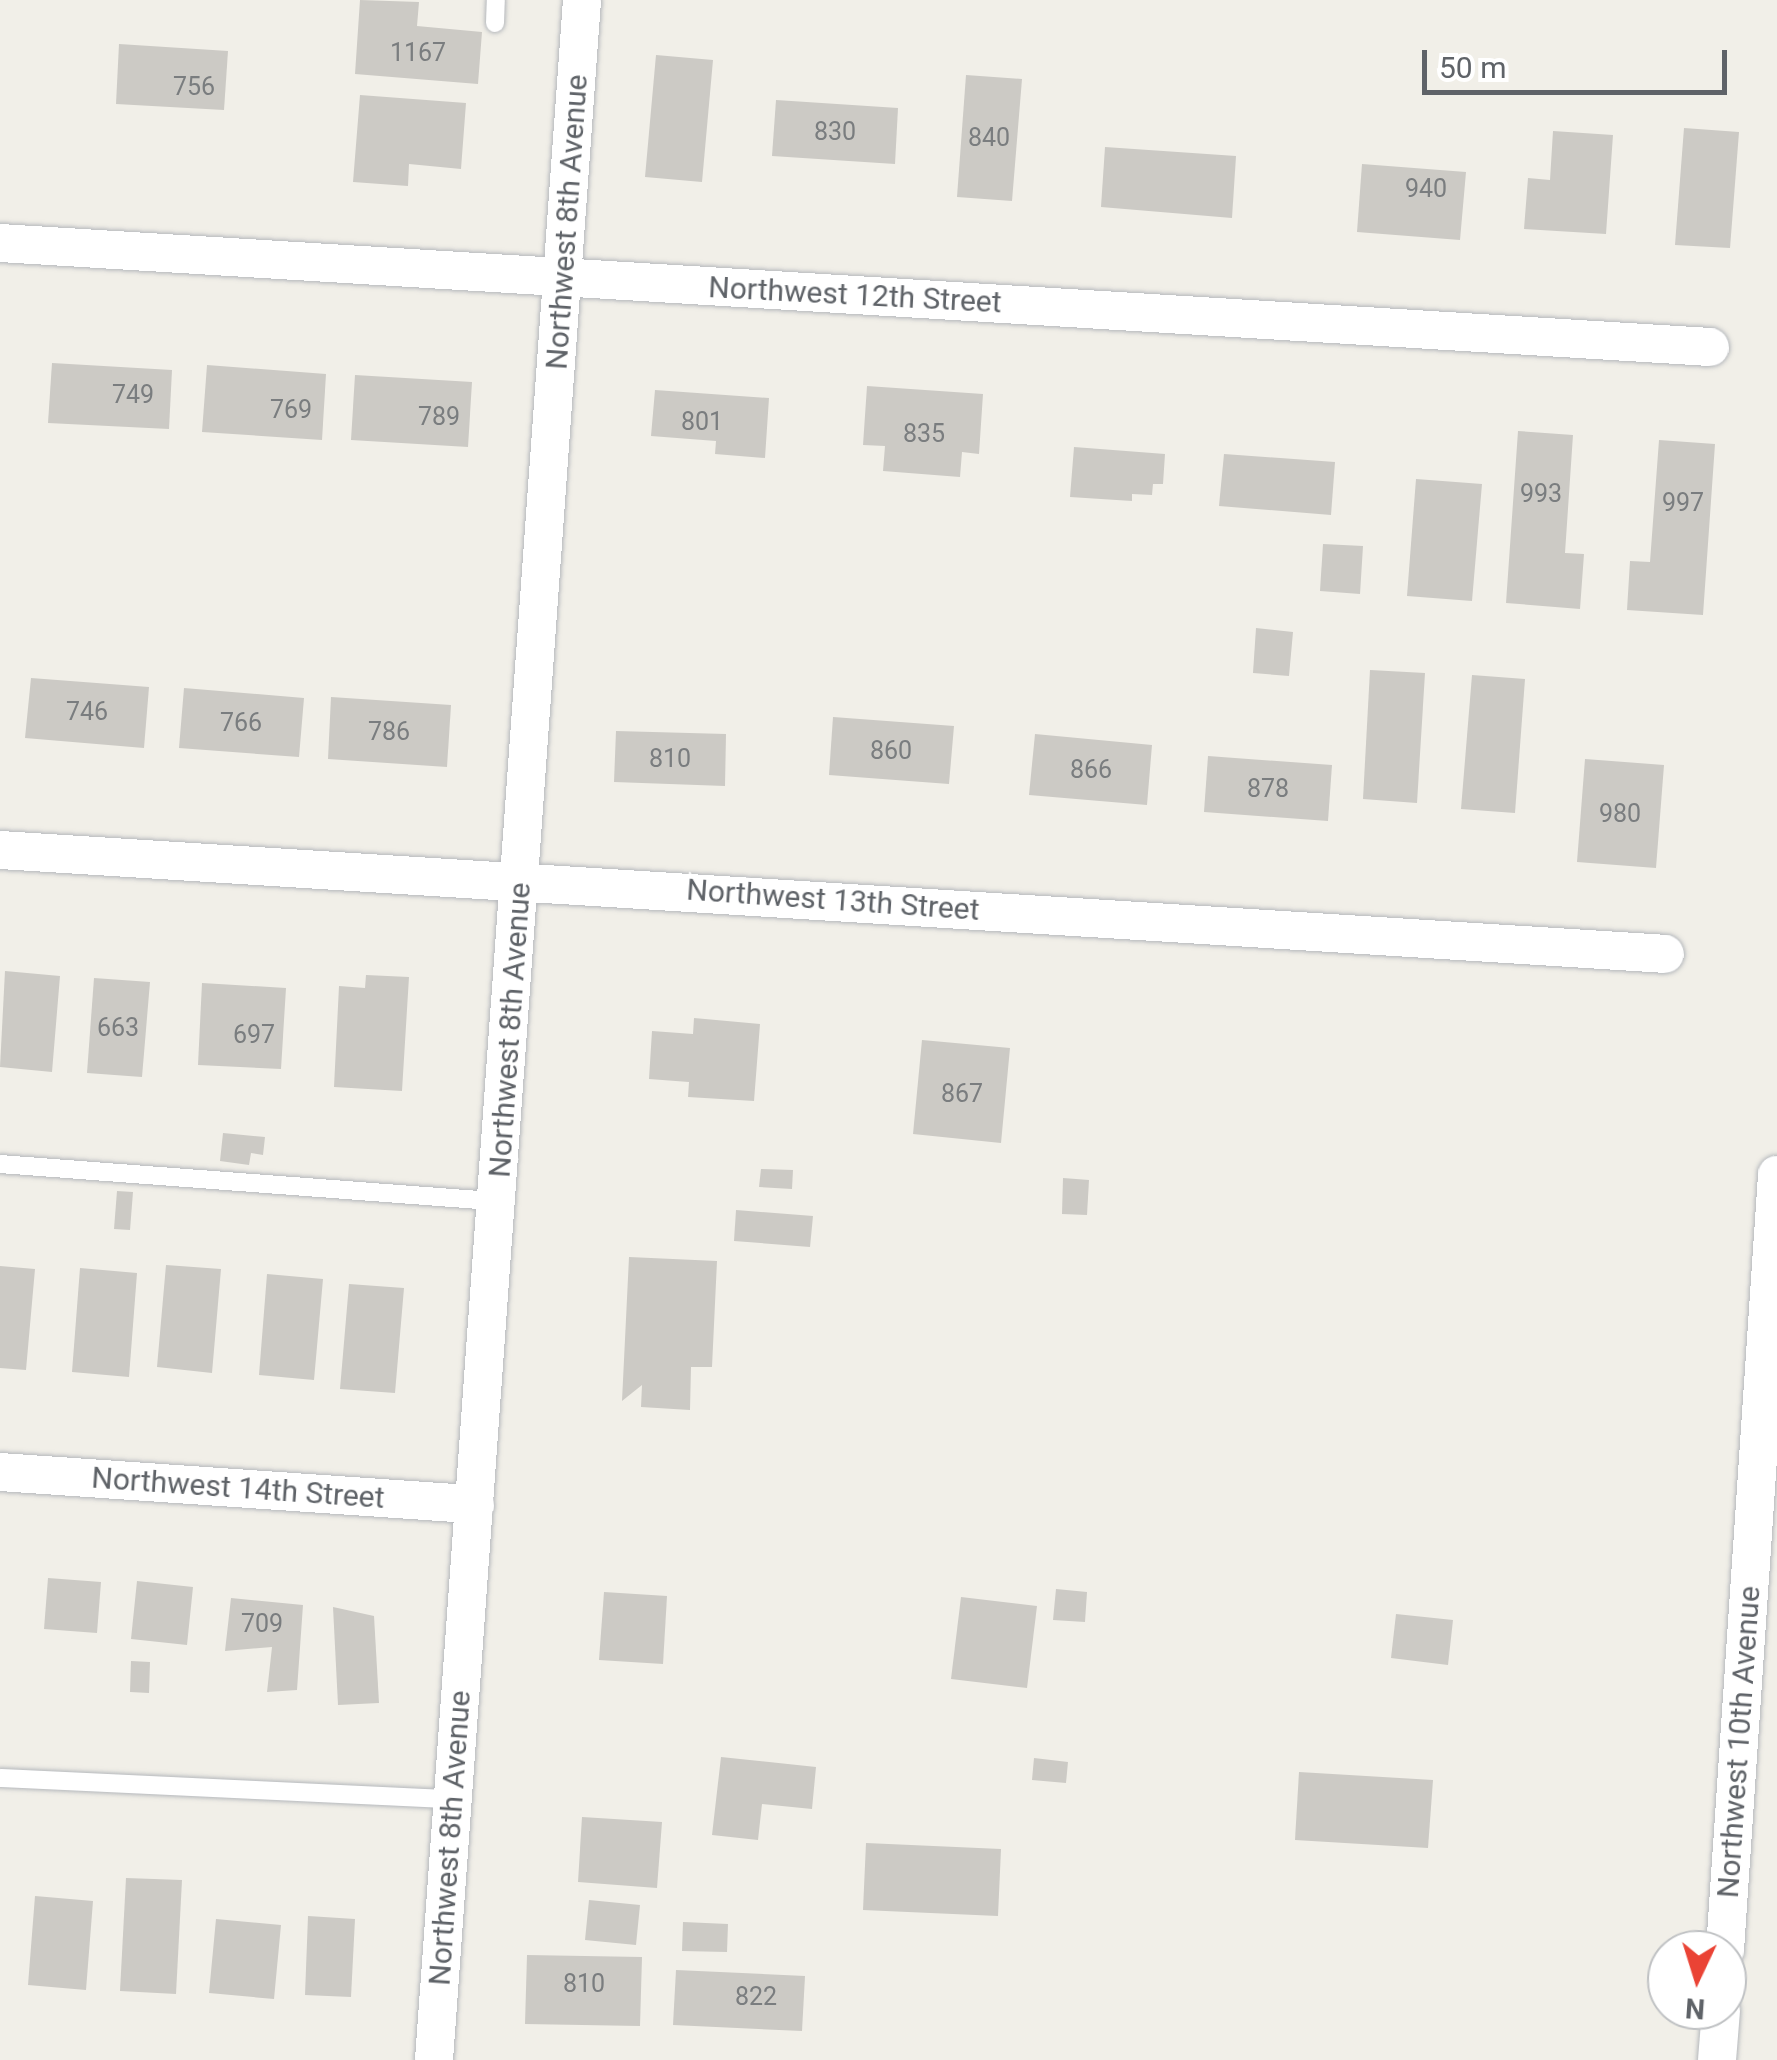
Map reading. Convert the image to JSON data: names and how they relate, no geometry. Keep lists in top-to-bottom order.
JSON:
{
  "streets": {
    "street": [
      "Northwest 8th Avenue",
      "Northwest 12th Street",
      "Northwest 13th Street",
      "Northwest 14th Street",
      "Northwest 10th Avenue"
    ]
  },
  "crossings": [
    ["Northwest 8th Avenue", "Northwest 12th Street"],
    ["Northwest 8th Avenue", "Northwest 13th Street"],
    ["Northwest 8th Avenue", "Northwest 14th Street"]
  ],
  "house_numbers": [
    "1167",
    "756",
    "830",
    "840",
    "940",
    "749",
    "769",
    "789",
    "801",
    "835",
    "993",
    "997",
    "746",
    "766",
    "786",
    "860",
    "810",
    "866",
    "878",
    "980",
    "663",
    "697",
    "867",
    "709",
    "810",
    "822"
  ],
  "scale_bar": "50 m",
  "north": "bottom"
}
